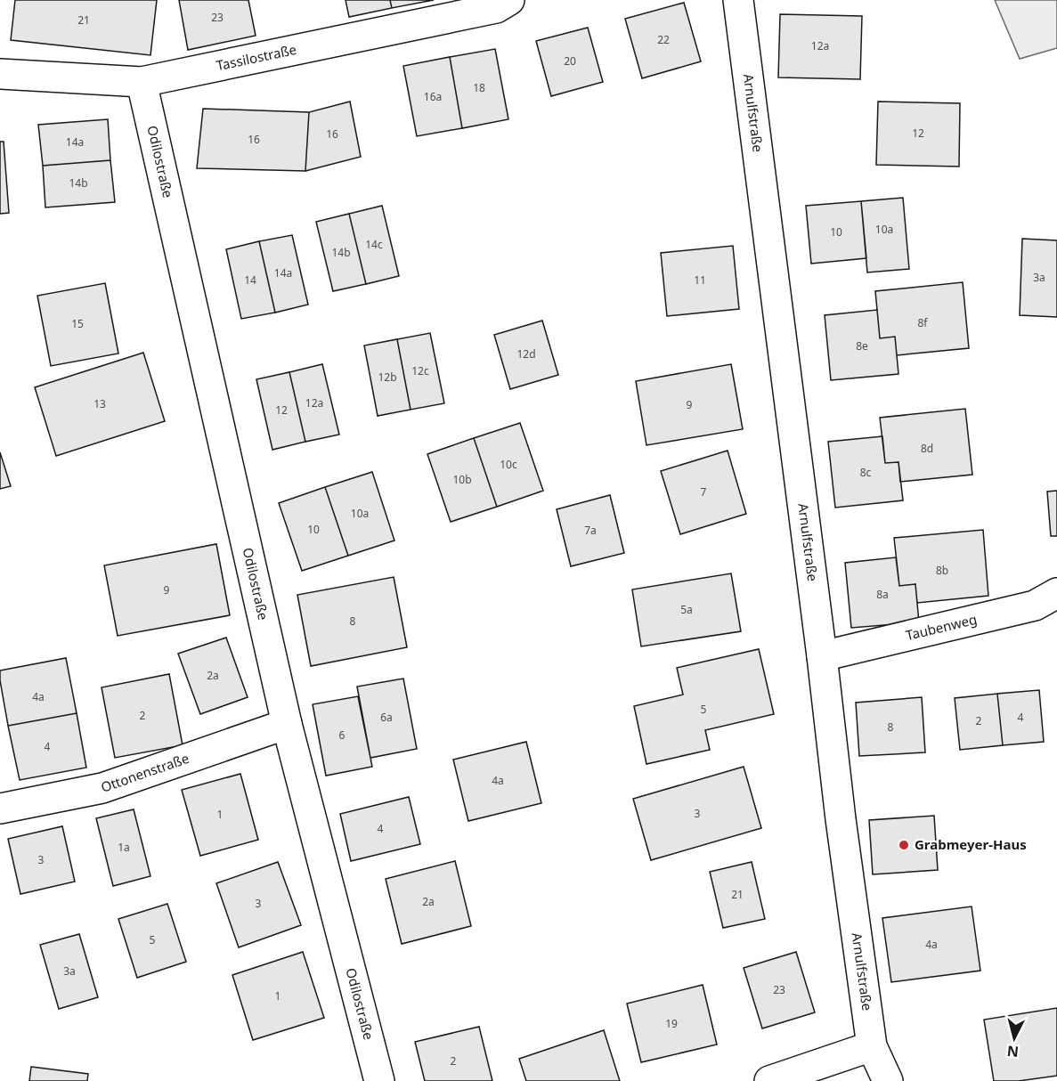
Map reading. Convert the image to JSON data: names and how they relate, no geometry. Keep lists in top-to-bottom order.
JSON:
{
  "streets": {
    "street": [
      "Tassilostraße",
      "Arnulfstraße",
      "Odilostraße",
      "Taubenweg",
      "Ottonenstraße"
    ]
  },
  "crossings": [
    ["Tassilostraße", "Odilostraße"],
    ["Arnulfstraße", "Taubenweg"],
    ["Odilostraße", "Ottonenstraße"]
  ],
  "places": ["Grabmeyer-Haus"],
  "house_numbers": [
    "23",
    "21",
    "22",
    "12a",
    "20",
    "18",
    "16a",
    "12",
    "16",
    "16",
    "14a",
    "14b",
    "10a",
    "10",
    "14c",
    "14b",
    "14a",
    "3a",
    "14",
    "11",
    "8f",
    "15",
    "8e",
    "12d",
    "12c",
    "12b",
    "12a",
    "13",
    "9",
    "12",
    "8d",
    "10c",
    "8c",
    "10b",
    "7",
    "10a",
    "10",
    "7a",
    "8b",
    "9",
    "8a",
    "5a",
    "8",
    "2a",
    "4a",
    "5",
    "2",
    "6a",
    "4",
    "2",
    "8",
    "6",
    "4",
    "4a",
    "3",
    "1",
    "4",
    "1a",
    "3",
    "21",
    "2a",
    "3",
    "5",
    "4a",
    "3a",
    "23",
    "1",
    "19",
    "2"
  ],
  "north": "bottom"
}
